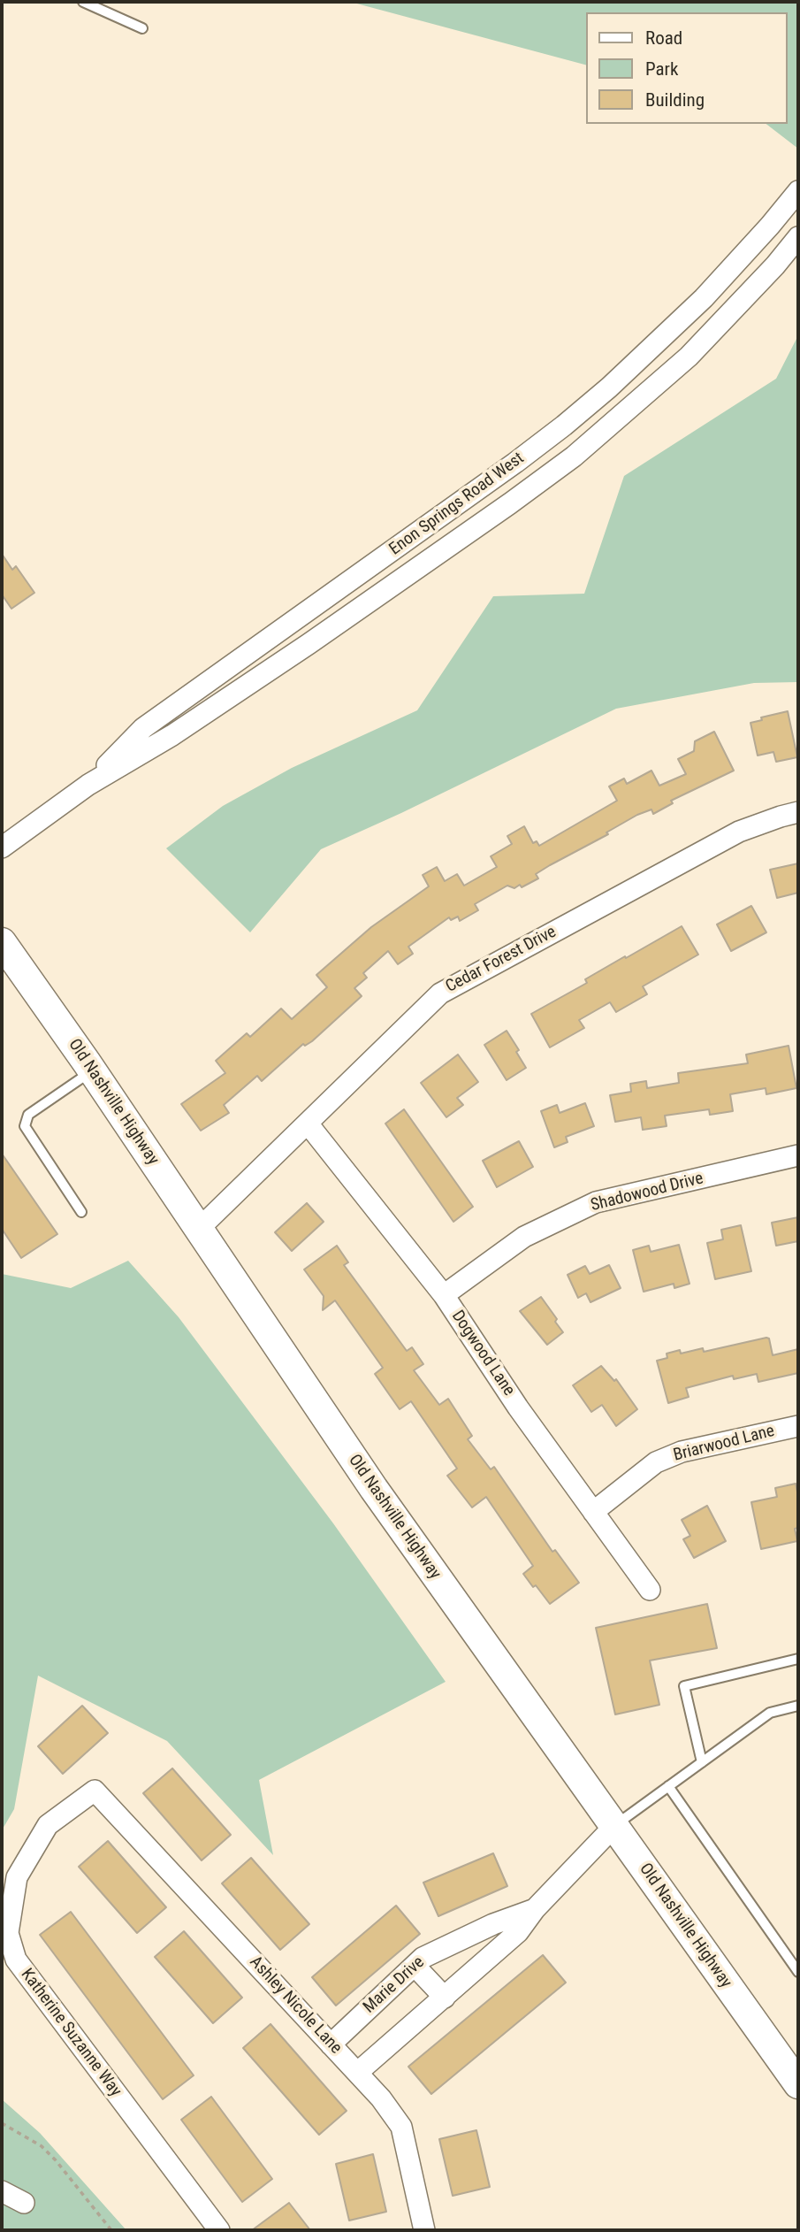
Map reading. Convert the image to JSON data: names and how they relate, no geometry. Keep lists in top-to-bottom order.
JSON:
{
  "streets": {
    "main road": ["Old Nashville Highway"],
    "street": [
      "Enon Springs Road West",
      "Cedar Forest Drive",
      "Shadowood Drive",
      "Dogwood Lane",
      "Briarwood Lane",
      "Marie Drive",
      "Ashley Nicole Lane",
      "Katherine Suzanne Way"
    ]
  },
  "crossings": [
    ["Cedar Forest Drive", "Old Nashville Highway"],
    ["Cedar Forest Drive", "Dogwood Lane"],
    ["Old Nashville Highway", "Marie Drive"],
    ["Shadowood Drive", "Dogwood Lane"],
    ["Dogwood Lane", "Briarwood Lane"],
    ["Marie Drive", "Ashley Nicole Lane"],
    ["Ashley Nicole Lane", "Katherine Suzanne Way"]
  ],
  "legend": ["Road", "Park", "Building"]
}
